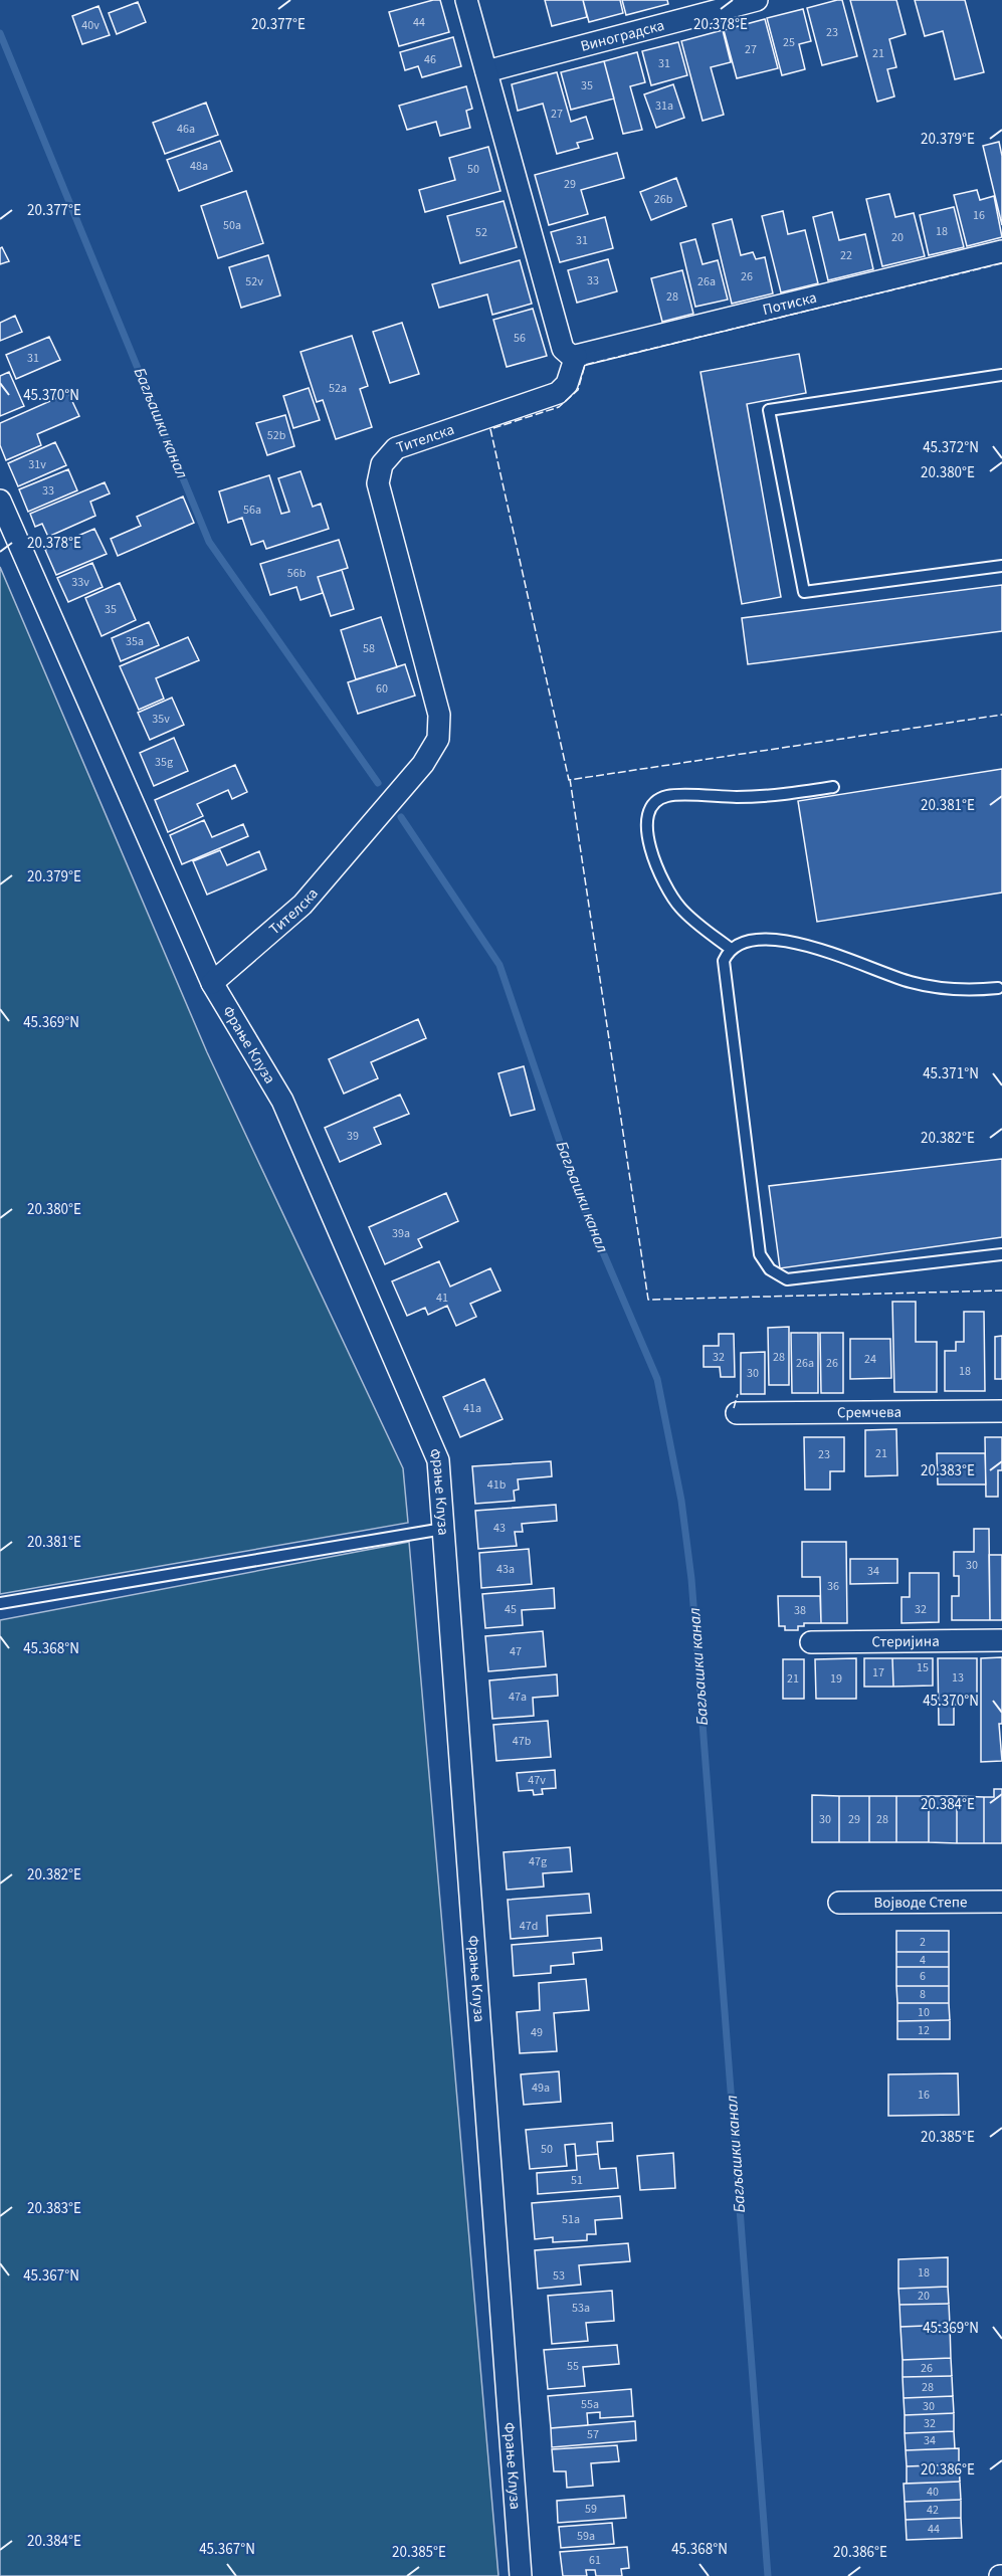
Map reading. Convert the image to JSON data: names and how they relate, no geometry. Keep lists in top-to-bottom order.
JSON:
{
  "streets": {
    "street": [
      "Виноградска",
      "Потиска",
      "Тителска",
      "Фрање Клуза",
      "Сремчева",
      "Стеријина",
      "Војводе Степе"
    ]
  },
  "crossings": [
    ["Потиска", "Тителска"],
    ["Тителска", "Фрање Клуза"]
  ],
  "water": ["Багљашки канал"],
  "house_numbers": [
    "44",
    "40v",
    "23",
    "25",
    "27",
    "21",
    "46",
    "31",
    "35",
    "31a",
    "27",
    "46a",
    "48a",
    "50",
    "29",
    "26b",
    "16",
    "50a",
    "18",
    "52",
    "20",
    "31",
    "22",
    "26",
    "33",
    "52v",
    "26a",
    "28",
    "56",
    "31",
    "52a",
    "52b",
    "31v",
    "33",
    "56a",
    "56b",
    "33v",
    "35",
    "35a",
    "58",
    "60",
    "35v",
    "35g",
    "39",
    "39a",
    "41",
    "32",
    "28",
    "24",
    "26a",
    "26",
    "18",
    "30",
    "41a",
    "21",
    "23",
    "41b",
    "43",
    "30",
    "43a",
    "34",
    "36",
    "45",
    "32",
    "38",
    "47",
    "15",
    "17",
    "13",
    "21",
    "19",
    "47a",
    "47b",
    "47v",
    "30",
    "29",
    "28",
    "47g",
    "47d",
    "2",
    "4",
    "6",
    "8",
    "10",
    "12",
    "49",
    "49a",
    "16",
    "50",
    "51",
    "51a",
    "18",
    "53",
    "20",
    "53a",
    "55",
    "26",
    "28",
    "55a",
    "30",
    "32",
    "57",
    "34",
    "40",
    "59",
    "42",
    "44",
    "59a",
    "61"
  ],
  "coordinates": [
    "20.377°E",
    "20.378°E",
    "20.379°E",
    "45.370°N",
    "45.372°N",
    "20.380°E",
    "20.381°E",
    "45.369°N",
    "45.371°N",
    "20.382°E",
    "20.383°E",
    "45.368°N",
    "20.384°E",
    "20.385°E",
    "45.367°N",
    "20.386°E"
  ]
}
